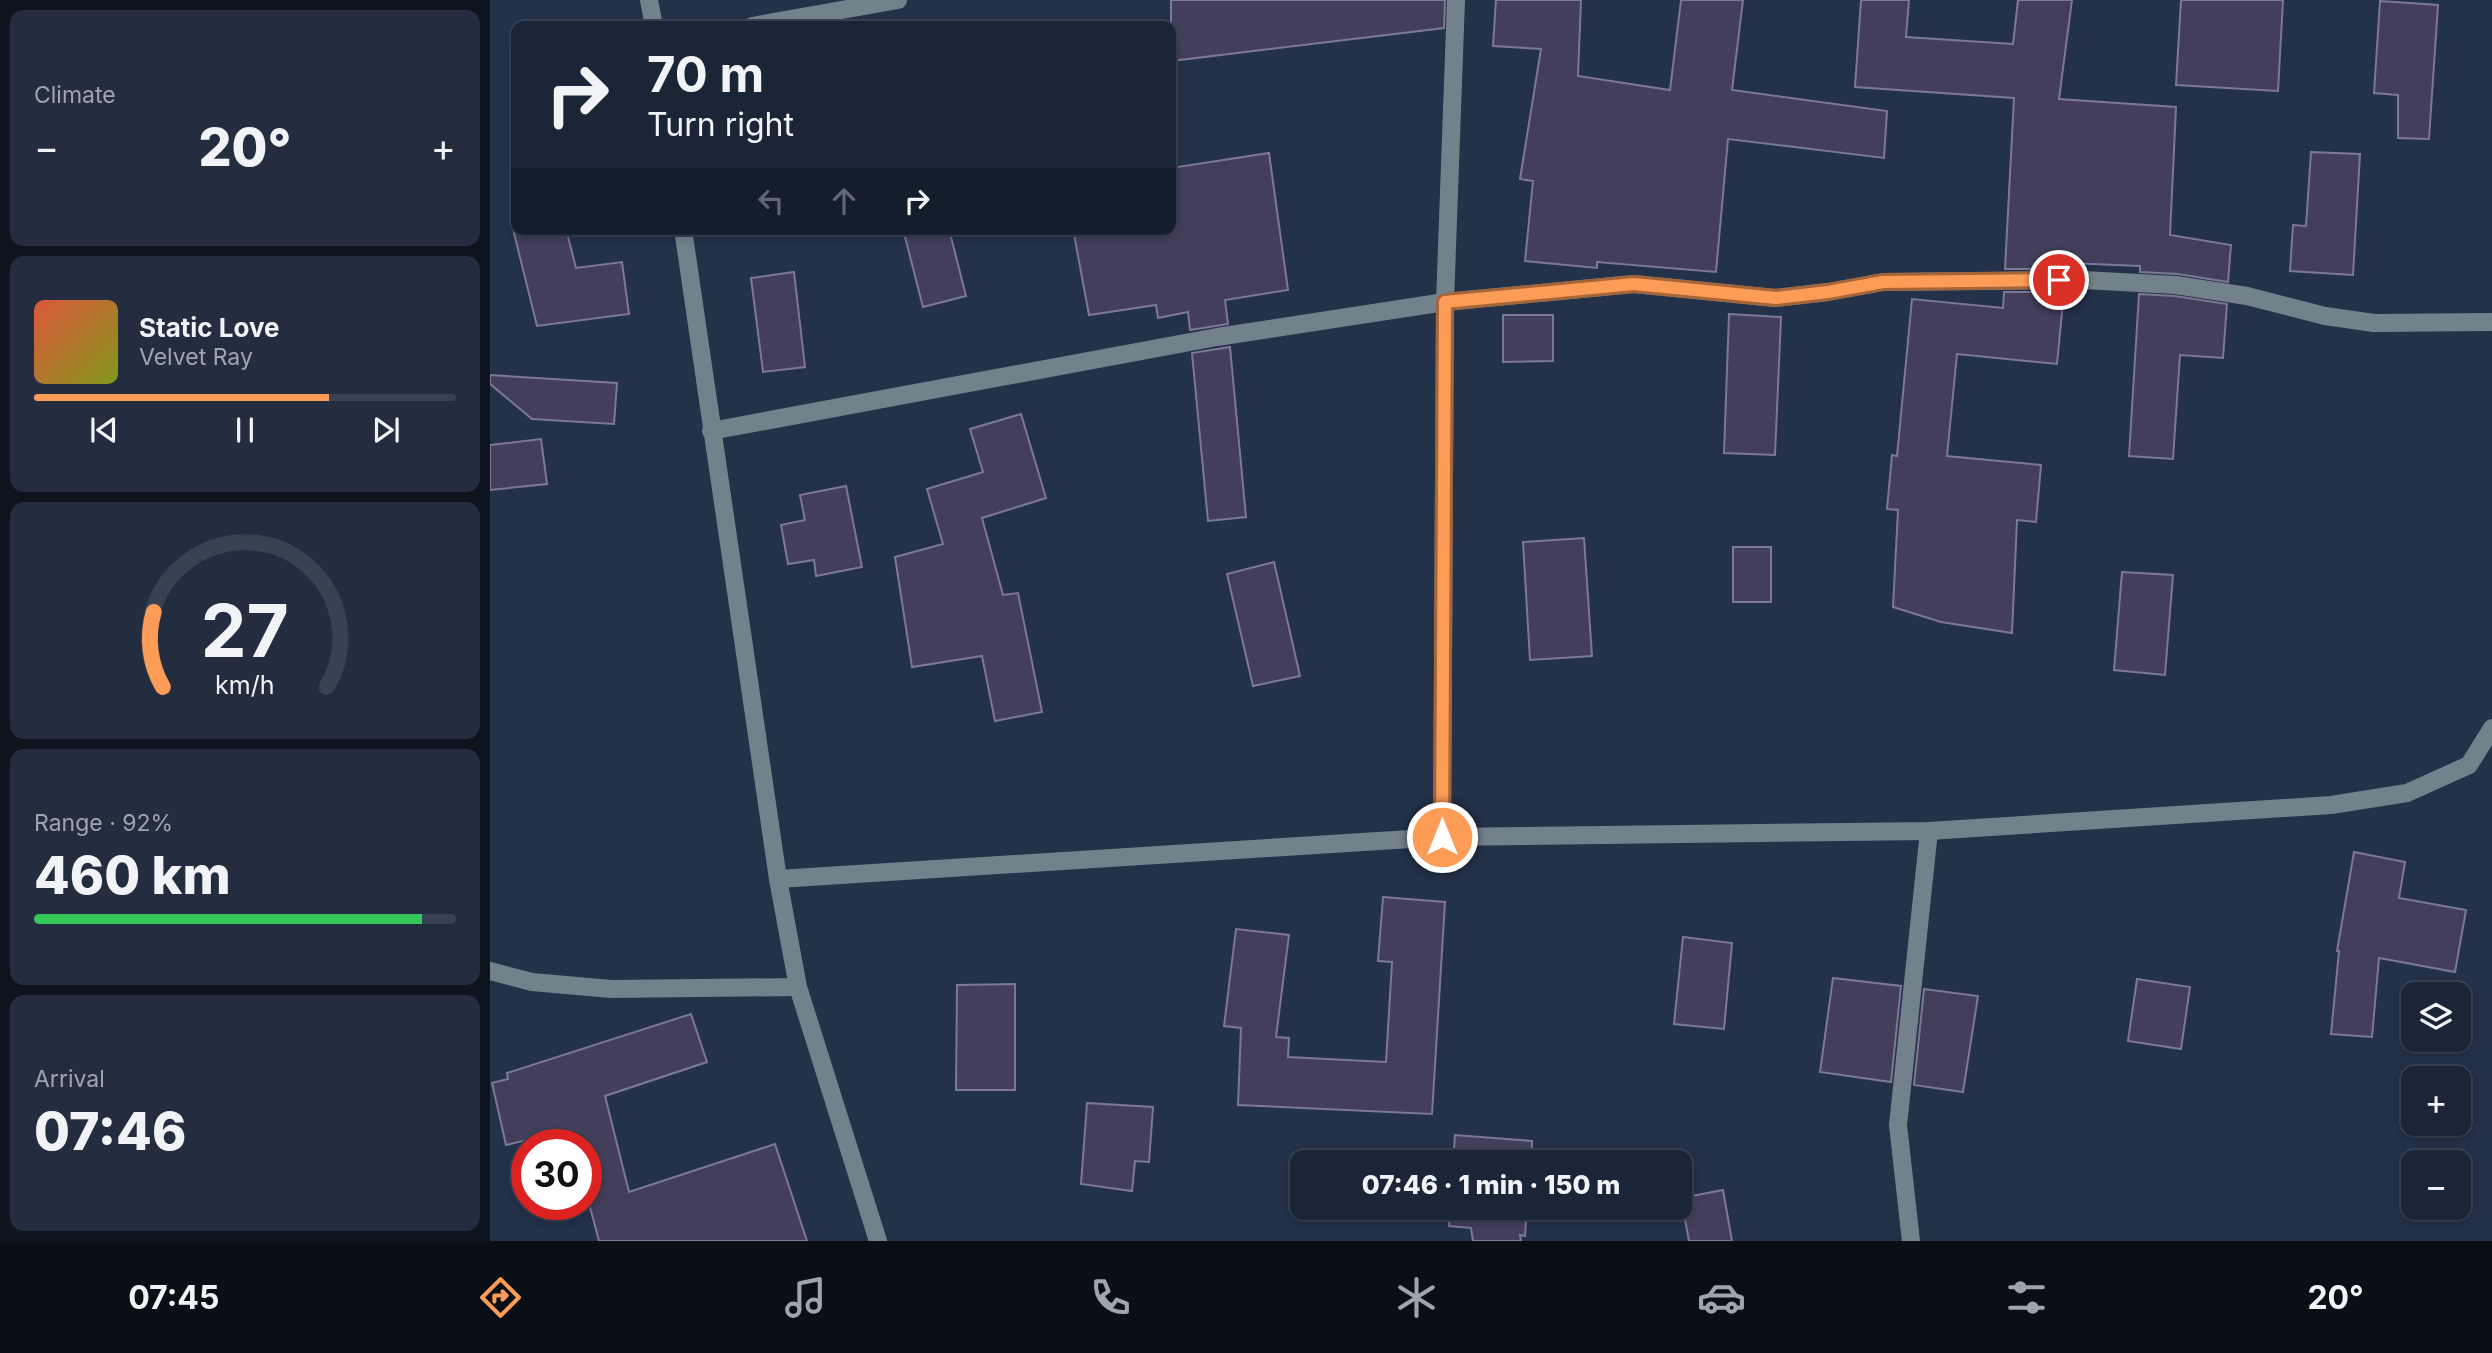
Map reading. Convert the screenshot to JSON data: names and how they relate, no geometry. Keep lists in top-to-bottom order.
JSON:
{
  "page": {
    "tile": [
      "Climate",
      ["Range · 92%", "460 km"],
      ["Arrival", "07:46"]
    ],
    "turn": ["70 m", "Turn right"],
    "heat": ["−", "20°", "+"],
    "song": ["Static Love", "Velvet Ray"],
    "map_buttons": ["+", "−"],
    "limit": "30",
    "trip": "07:46 · 1 min · 150 m",
    "tabs": ["07:45", "20°"],
    "gauge": ["27", "km/h"]
  }
}
